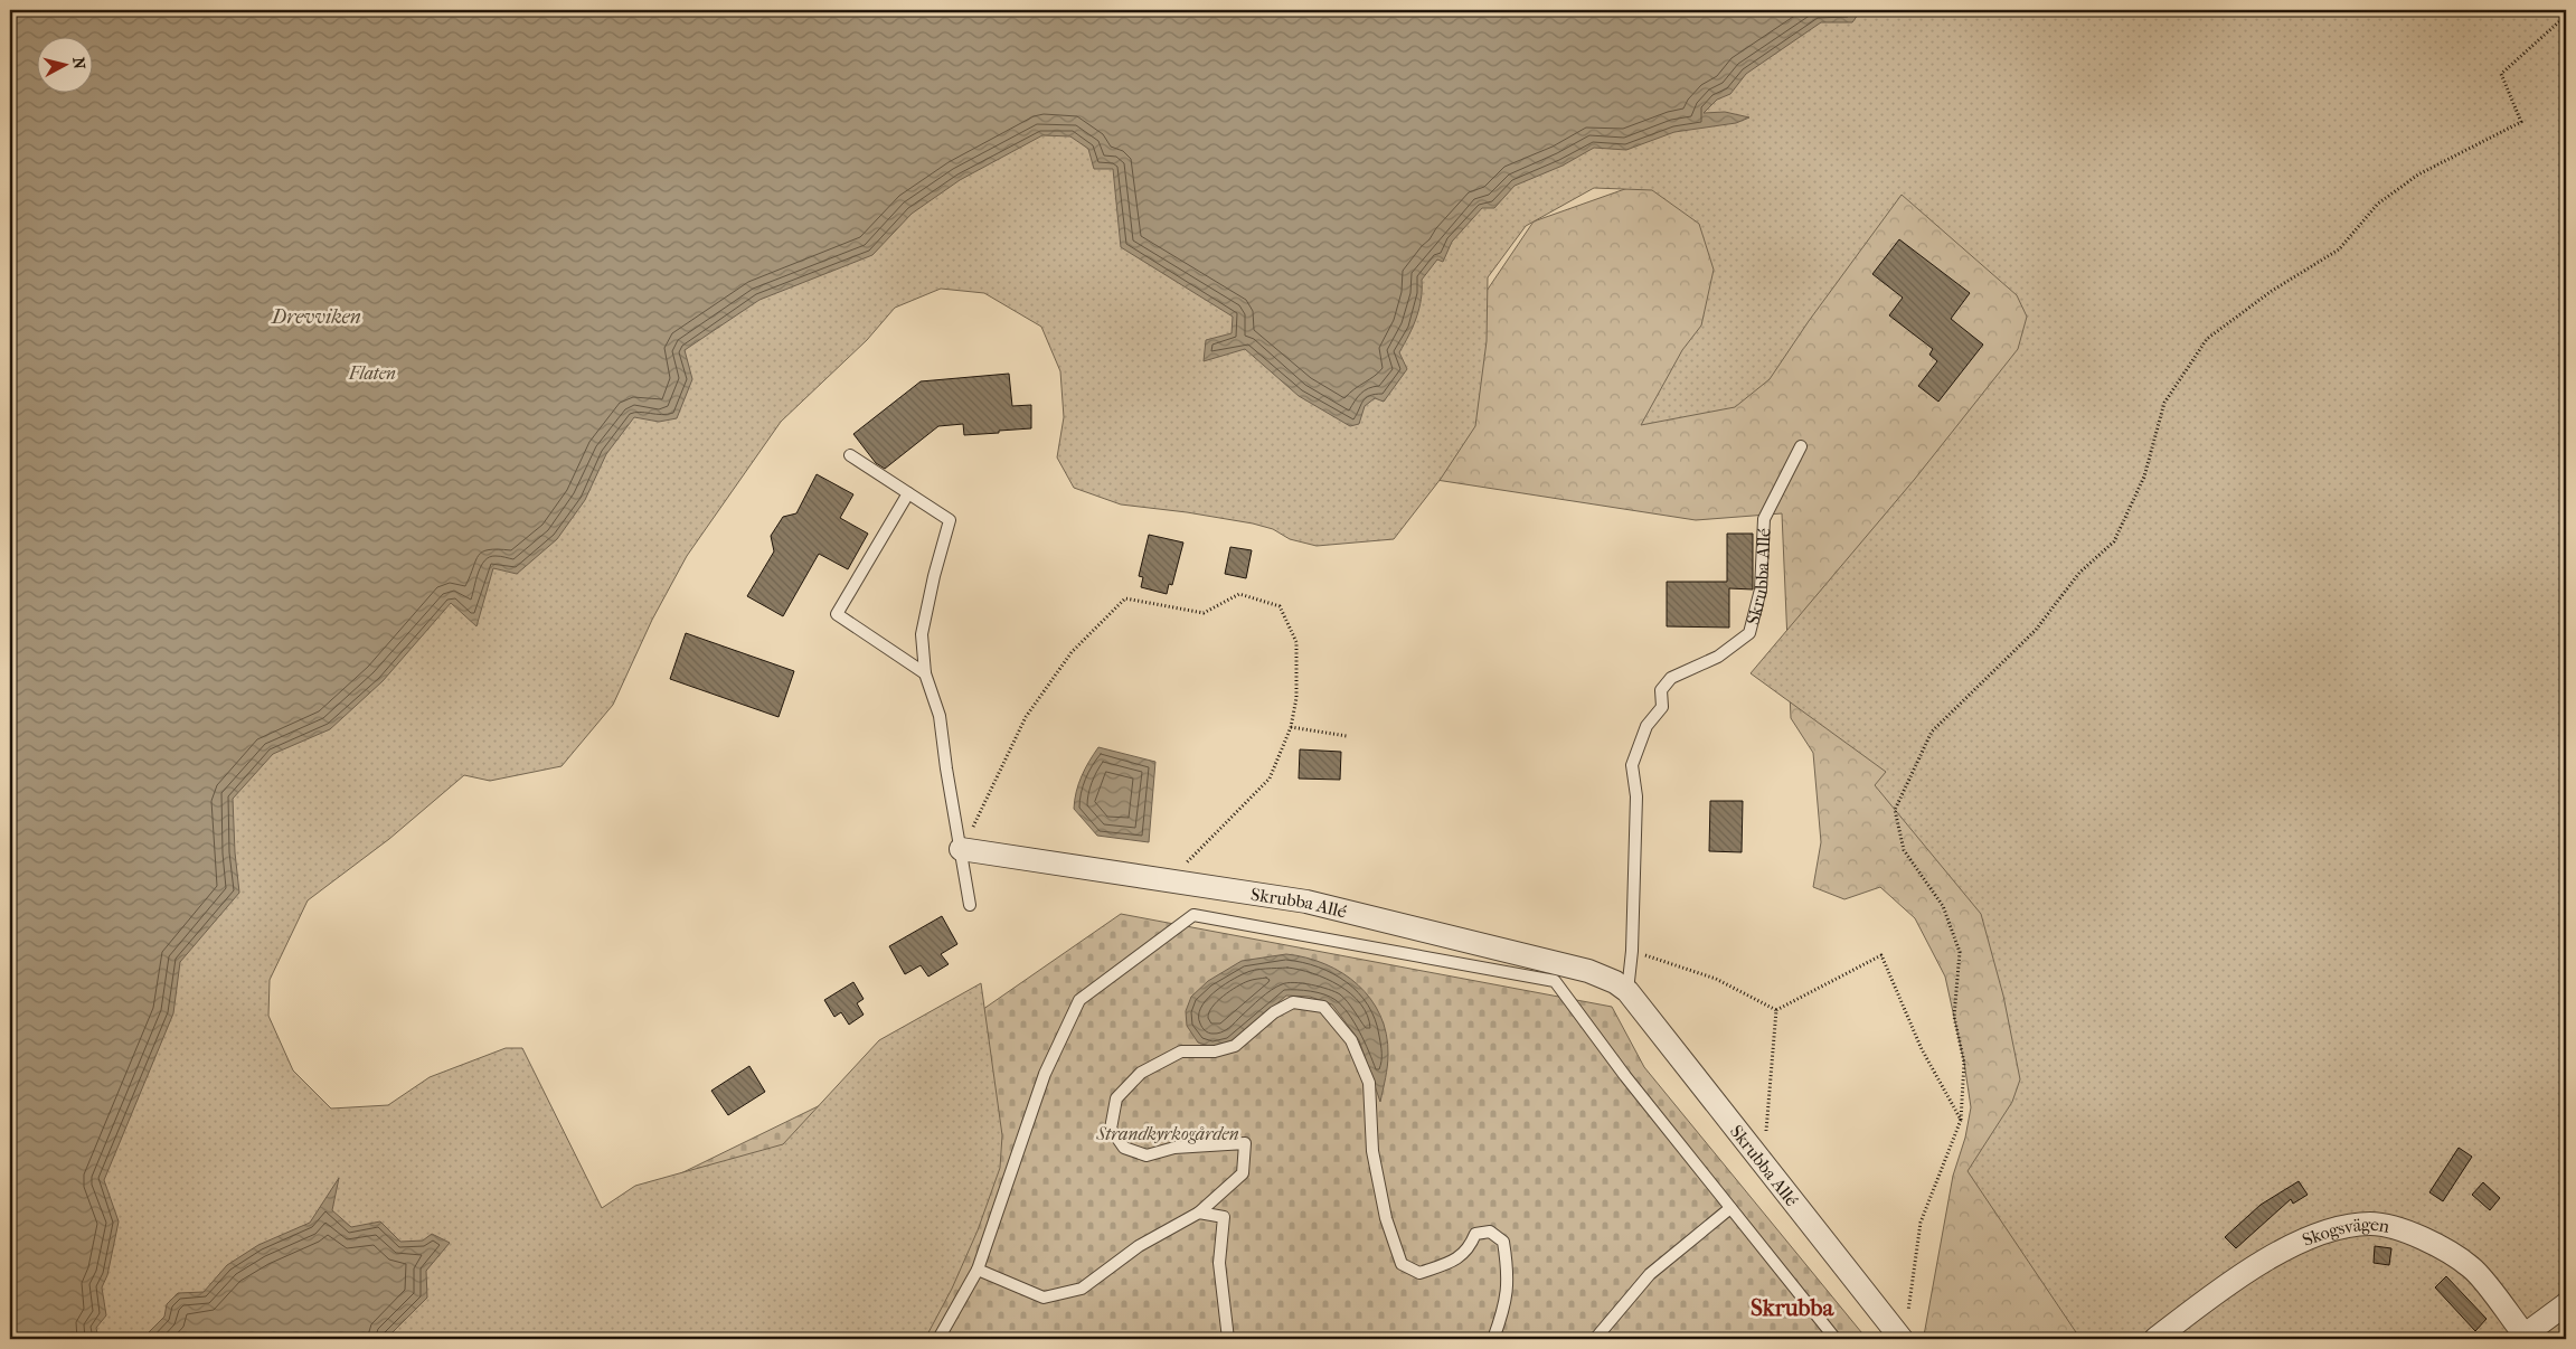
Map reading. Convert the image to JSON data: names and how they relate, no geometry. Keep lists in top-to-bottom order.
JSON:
{
  "streets": {
    "street": ["Skrubba Allé", "Skogsvägen"]
  },
  "districts": ["Skrubba"],
  "water": ["Drevviken"],
  "parks": ["Flaten", "Strandkyrkogården"],
  "north": "right"
}
